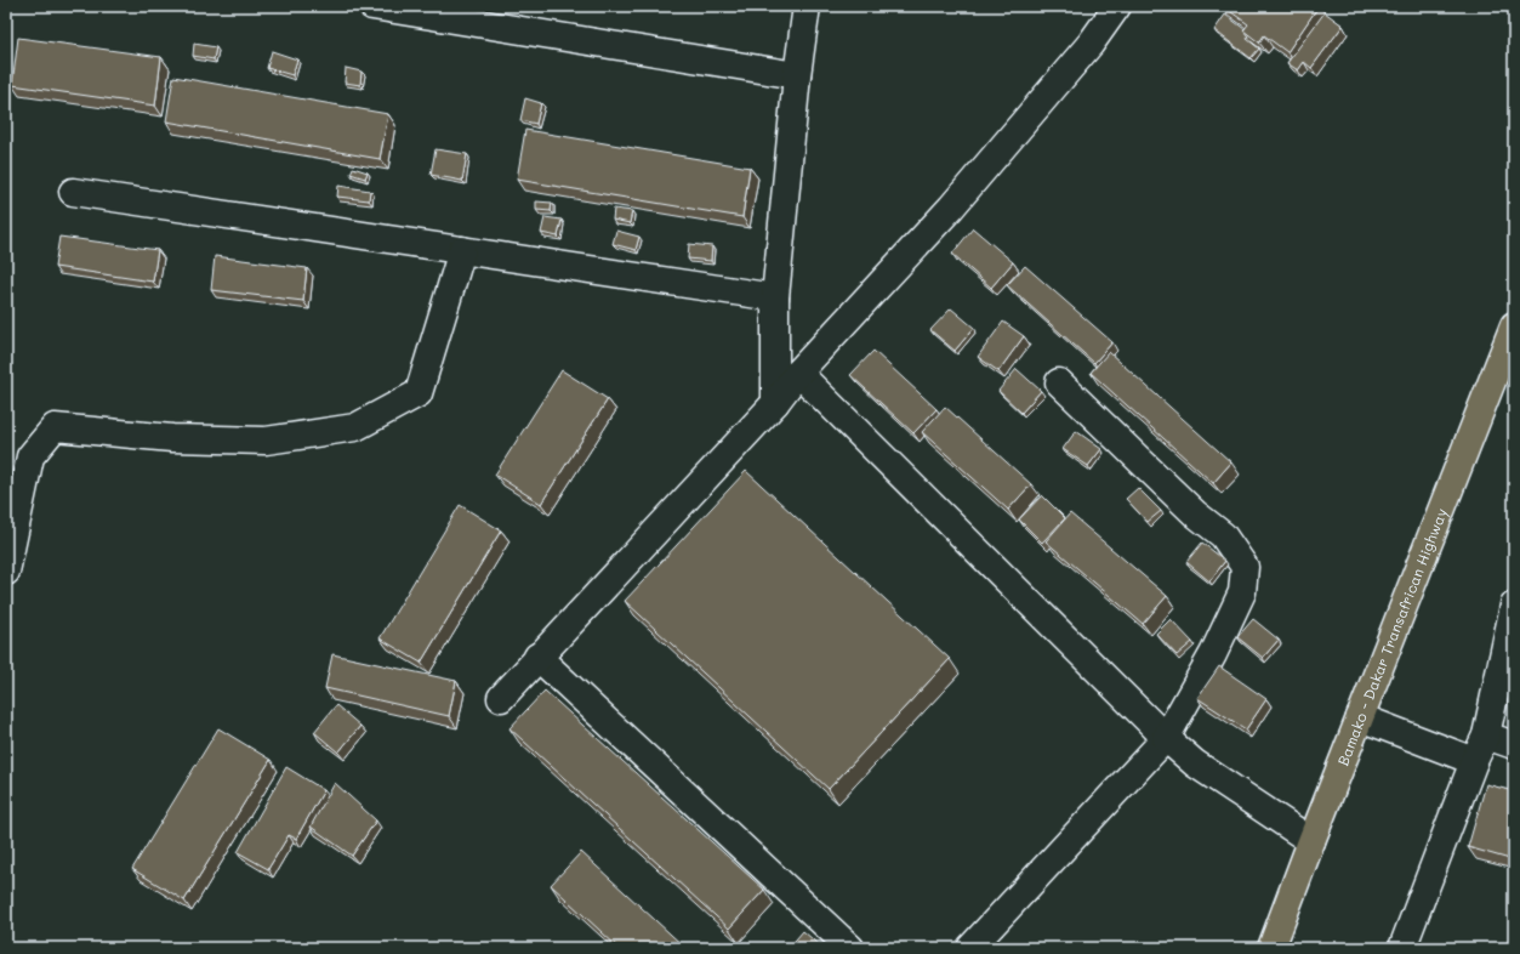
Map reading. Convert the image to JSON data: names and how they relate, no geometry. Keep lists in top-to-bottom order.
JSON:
{
  "streets": {
    "highway": ["Bamako - Dakar Transafrican Highway"]
  }
}
